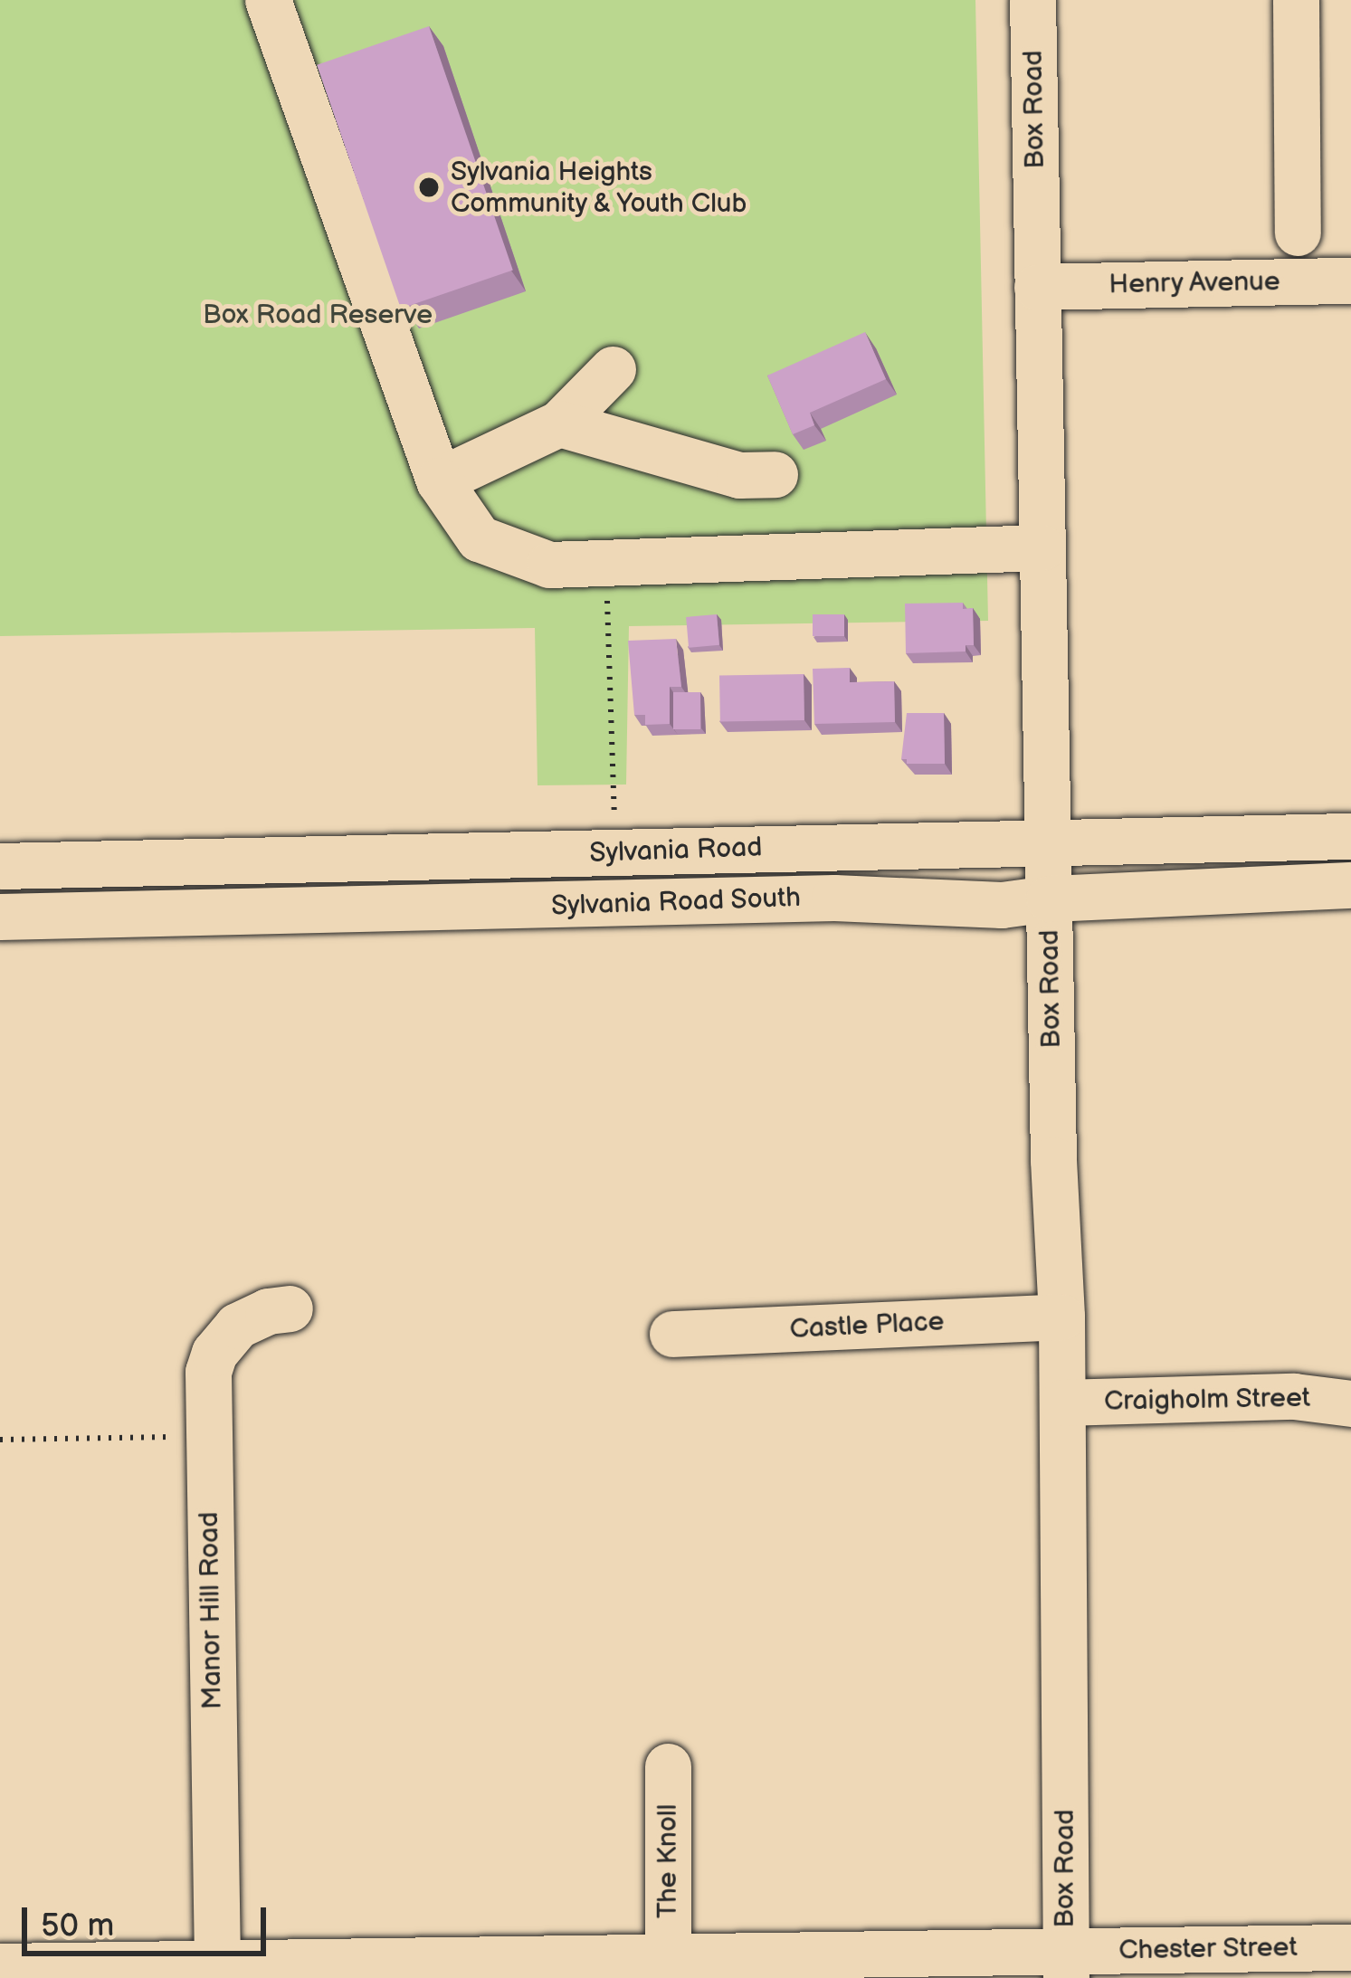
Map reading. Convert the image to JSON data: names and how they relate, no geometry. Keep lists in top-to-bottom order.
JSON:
{
  "streets": {
    "street": [
      "Box Road",
      "Henry Avenue",
      "Sylvania Road",
      "Sylvania Road South",
      "Castle Place",
      "Craigholm Street",
      "Manor Hill Road",
      "The Knoll",
      "Chester Street"
    ]
  },
  "crossings": [
    ["Box Road", "Henry Avenue"],
    ["Box Road", "Sylvania Road"],
    ["Box Road", "Sylvania Road South"],
    ["Box Road", "Castle Place"],
    ["Box Road", "Craigholm Street"],
    ["Box Road", "Chester Street"],
    ["Manor Hill Road", "Chester Street"],
    ["The Knoll", "Chester Street"]
  ],
  "parks": ["Box Road Reserve"],
  "places": ["Sylvania Heights Community & Youth Club"],
  "scale_bar": "50 m"
}
